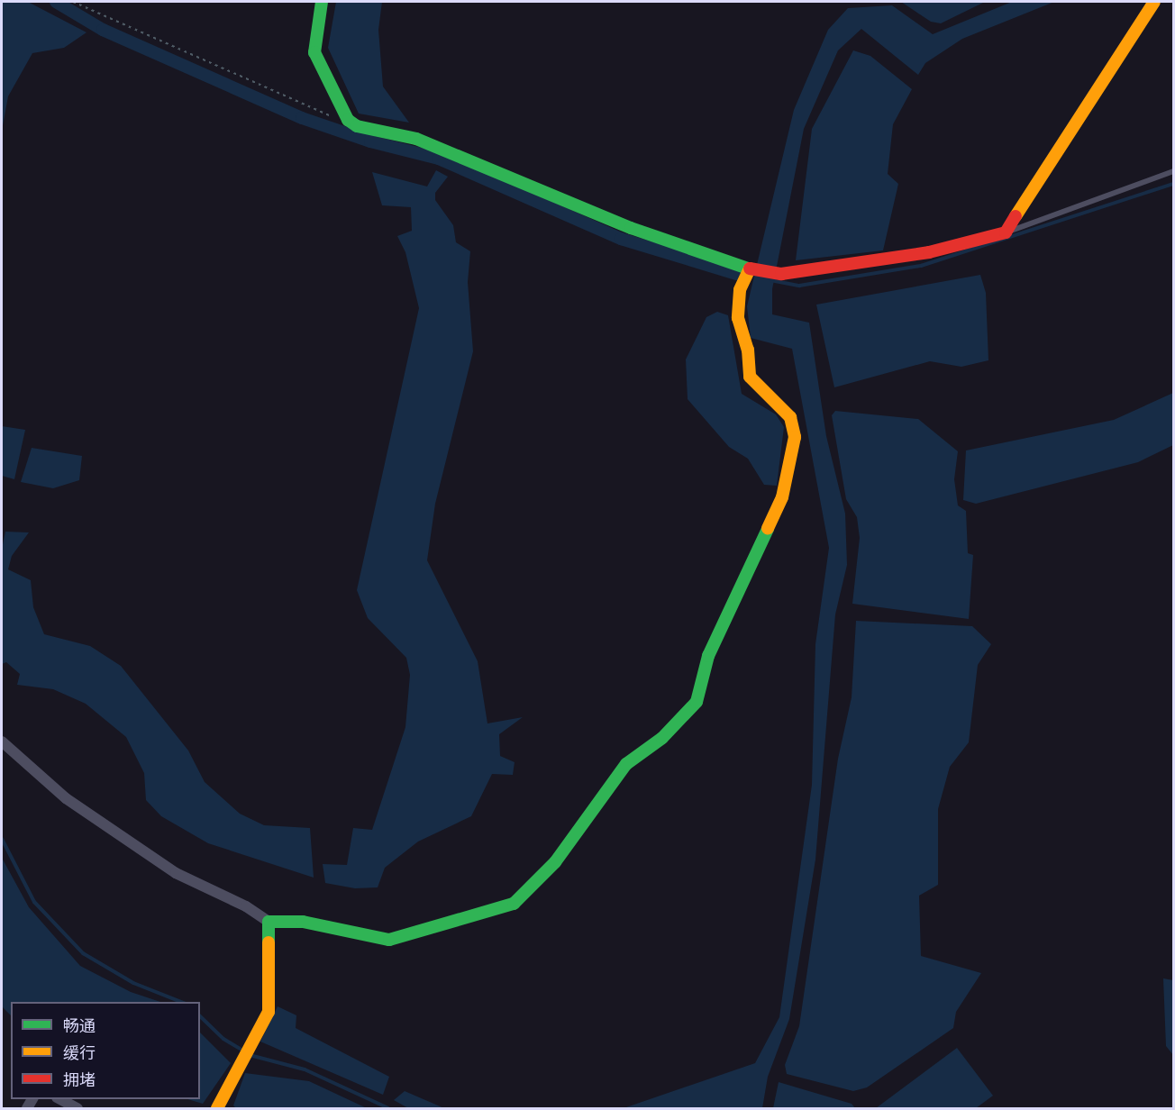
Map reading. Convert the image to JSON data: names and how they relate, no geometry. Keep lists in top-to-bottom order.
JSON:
{
  "legend": ["畅通", "缓行", "拥堵"]
}
